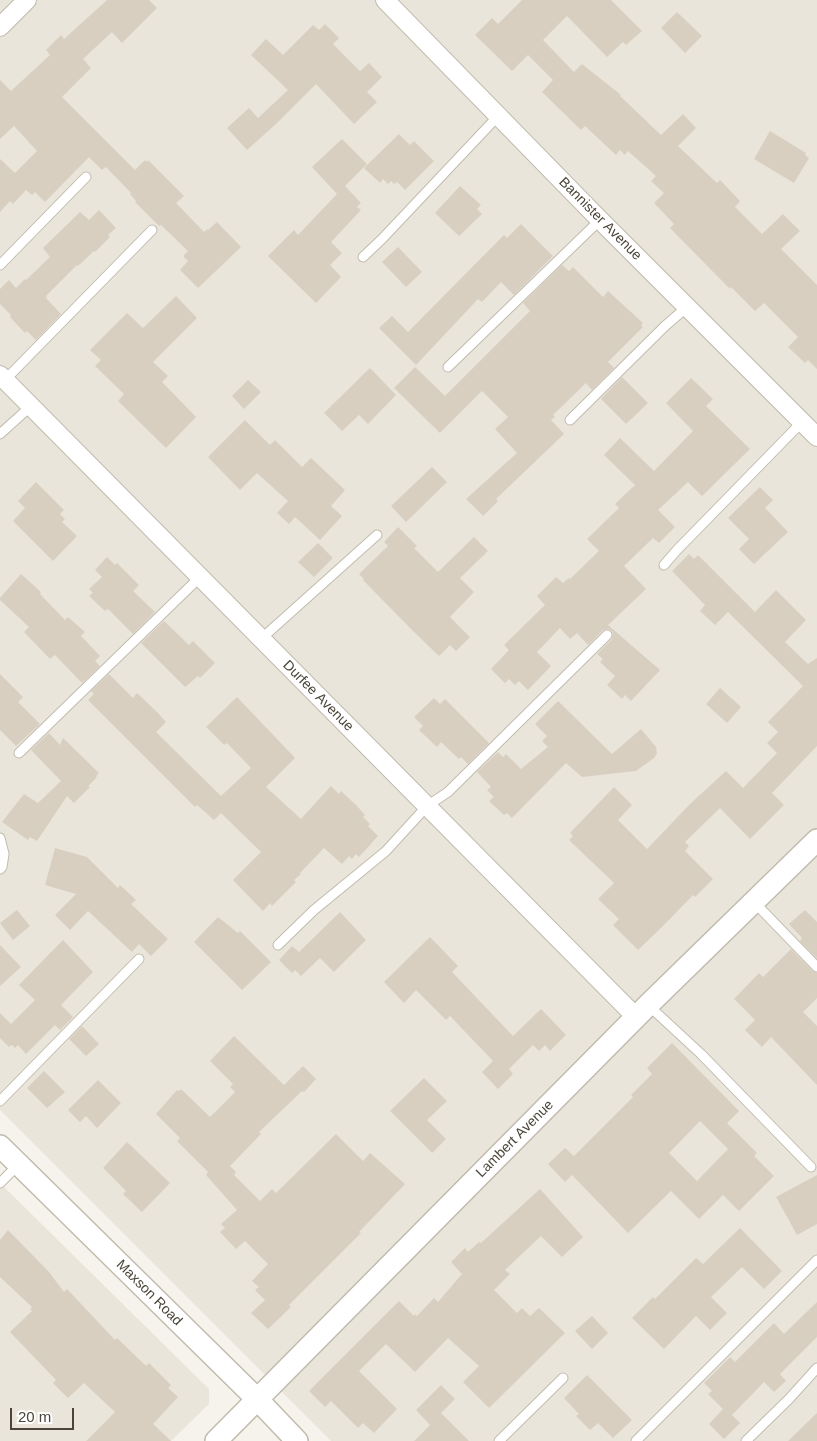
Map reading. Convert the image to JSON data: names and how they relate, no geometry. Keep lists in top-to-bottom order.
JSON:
{
  "streets": {
    "street": [
      "Bannister Avenue",
      "Durfee Avenue",
      "Lambert Avenue",
      "Maxson Road"
    ]
  },
  "crossings": [
    ["Durfee Avenue", "Lambert Avenue"],
    ["Lambert Avenue", "Maxson Road"]
  ],
  "scale_bar": "20 m"
}
